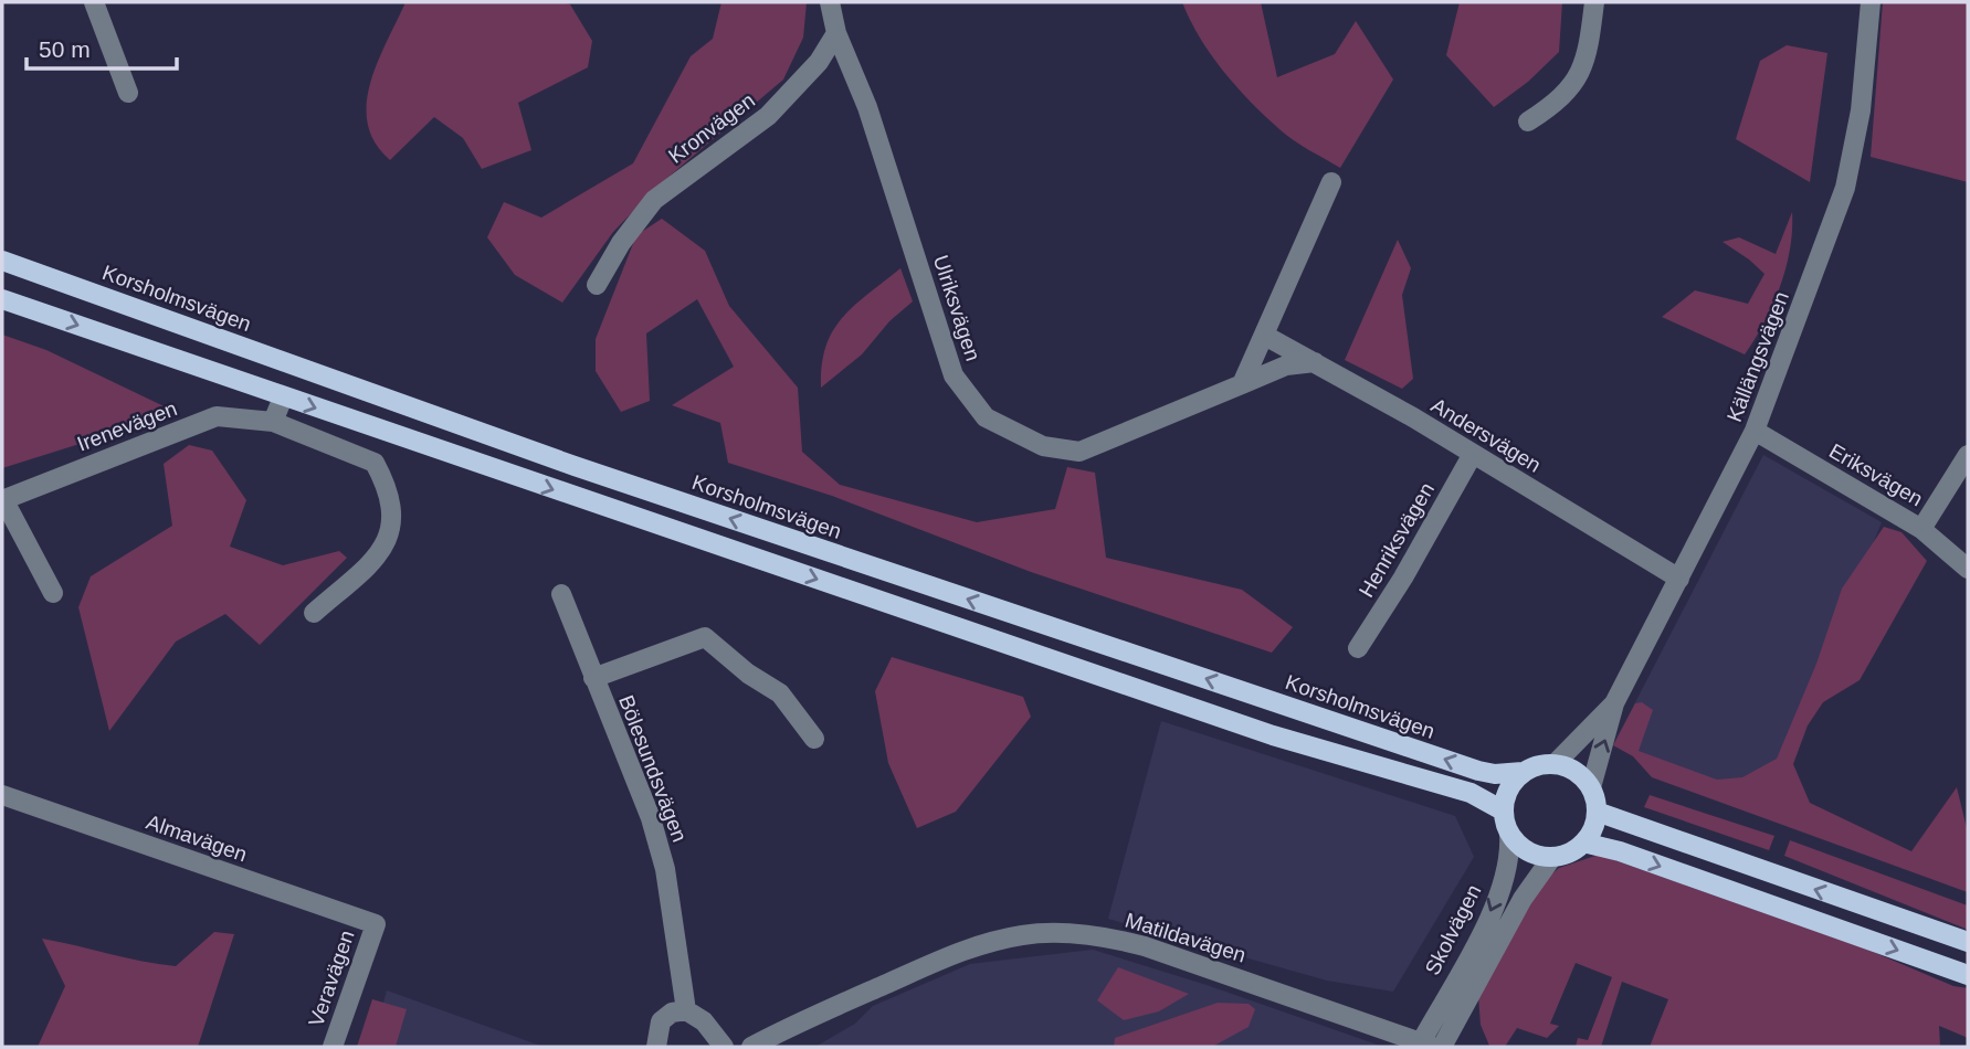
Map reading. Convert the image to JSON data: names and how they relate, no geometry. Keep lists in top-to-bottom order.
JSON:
{
  "streets": {
    "main road": ["Korsholmsvägen"],
    "street": [
      "Kronvägen",
      "Ulriksvägen",
      "Källängsvägen",
      "Irenevägen",
      "Andersvägen",
      "Eriksvägen",
      "Henriksvägen",
      "Bölesundsvägen",
      "Almavägen",
      "Skolvägen",
      "Matildavägen",
      "Veravägen"
    ]
  },
  "crossings": [
    ["Kronvägen", "Ulriksvägen"],
    ["Korsholmsvägen", "Källängsvägen"],
    ["Korsholmsvägen", "Skolvägen"],
    ["Ulriksvägen", "Andersvägen"],
    ["Källängsvägen", "Andersvägen"],
    ["Källängsvägen", "Eriksvägen"],
    ["Källängsvägen", "Skolvägen"],
    ["Andersvägen", "Henriksvägen"],
    ["Almavägen", "Veravägen"],
    ["Skolvägen", "Matildavägen"]
  ],
  "scale_bar": "50 m"
}
